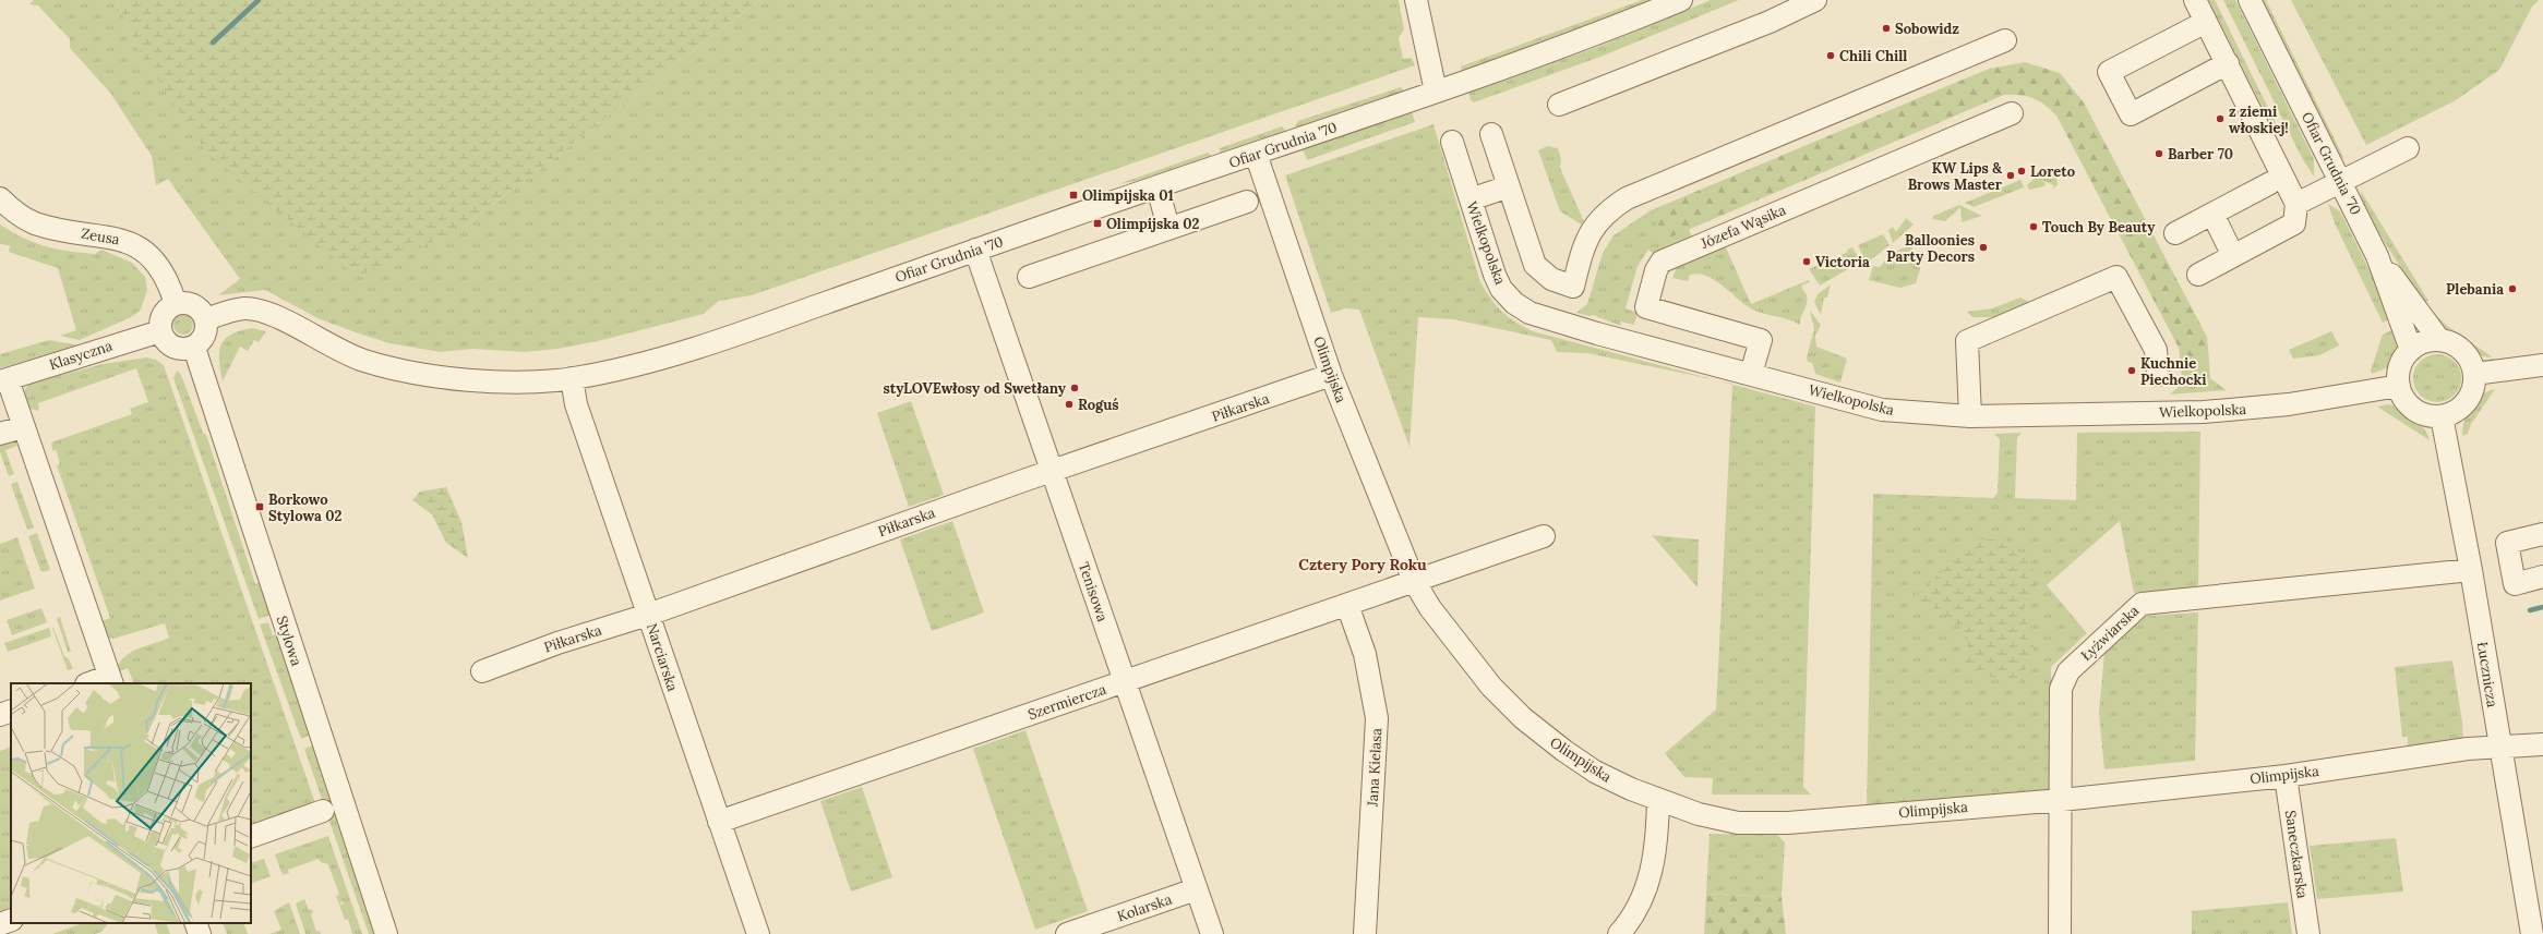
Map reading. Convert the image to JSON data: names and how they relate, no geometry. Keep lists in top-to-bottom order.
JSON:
{
  "streets": {
    "street": [
      "Ofiar Grudnia '70",
      "Józefa Wąsika",
      "Zeusa",
      "Wielkopolska",
      "Klasyczna",
      "Olimpijska",
      "Piłkarska",
      "Tenisowa",
      "Łyżwiarska",
      "Stylowa",
      "Narciarska",
      "Łucznicza",
      "Szermiercza",
      "Jana Kielasa",
      "Saneczkarska",
      "Kolarska"
    ]
  },
  "crossings": [
    ["Ofiar Grudnia '70", "Zeusa"],
    ["Ofiar Grudnia '70", "Wielkopolska"],
    ["Ofiar Grudnia '70", "Klasyczna"],
    ["Ofiar Grudnia '70", "Olimpijska"],
    ["Ofiar Grudnia '70", "Tenisowa"],
    ["Ofiar Grudnia '70", "Stylowa"],
    ["Ofiar Grudnia '70", "Narciarska"],
    ["Ofiar Grudnia '70", "Łucznicza"],
    ["Józefa Wąsika", "Wielkopolska"],
    ["Zeusa", "Klasyczna"],
    ["Zeusa", "Stylowa"],
    ["Wielkopolska", "Łucznicza"],
    ["Klasyczna", "Stylowa"],
    ["Olimpijska", "Piłkarska"],
    ["Olimpijska", "Łyżwiarska"],
    ["Olimpijska", "Łucznicza"],
    ["Olimpijska", "Szermiercza"],
    ["Olimpijska", "Saneczkarska"],
    ["Piłkarska", "Tenisowa"],
    ["Piłkarska", "Narciarska"],
    ["Tenisowa", "Szermiercza"],
    ["Tenisowa", "Kolarska"],
    ["Łyżwiarska", "Łucznicza"],
    ["Narciarska", "Szermiercza"],
    ["Szermiercza", "Jana Kielasa"]
  ],
  "districts": ["Cztery Pory Roku"],
  "places": {
    "other": [
      "Sobowidz",
      "Chili Chill",
      "z ziemi włoskiej!",
      "Barber 70",
      "Loreto",
      "KW Lips & Brows Master",
      "Touch By Beauty",
      "Balloonies Party Decors",
      "Victoria",
      "Plebania",
      "Kuchnie Piechocki",
      "styLOVEwłosy od Swetłany",
      "Roguś"
    ],
    "transit": ["Olimpijska 01", "Olimpijska 02", "Borkowo Stylowa 02"]
  }
}
